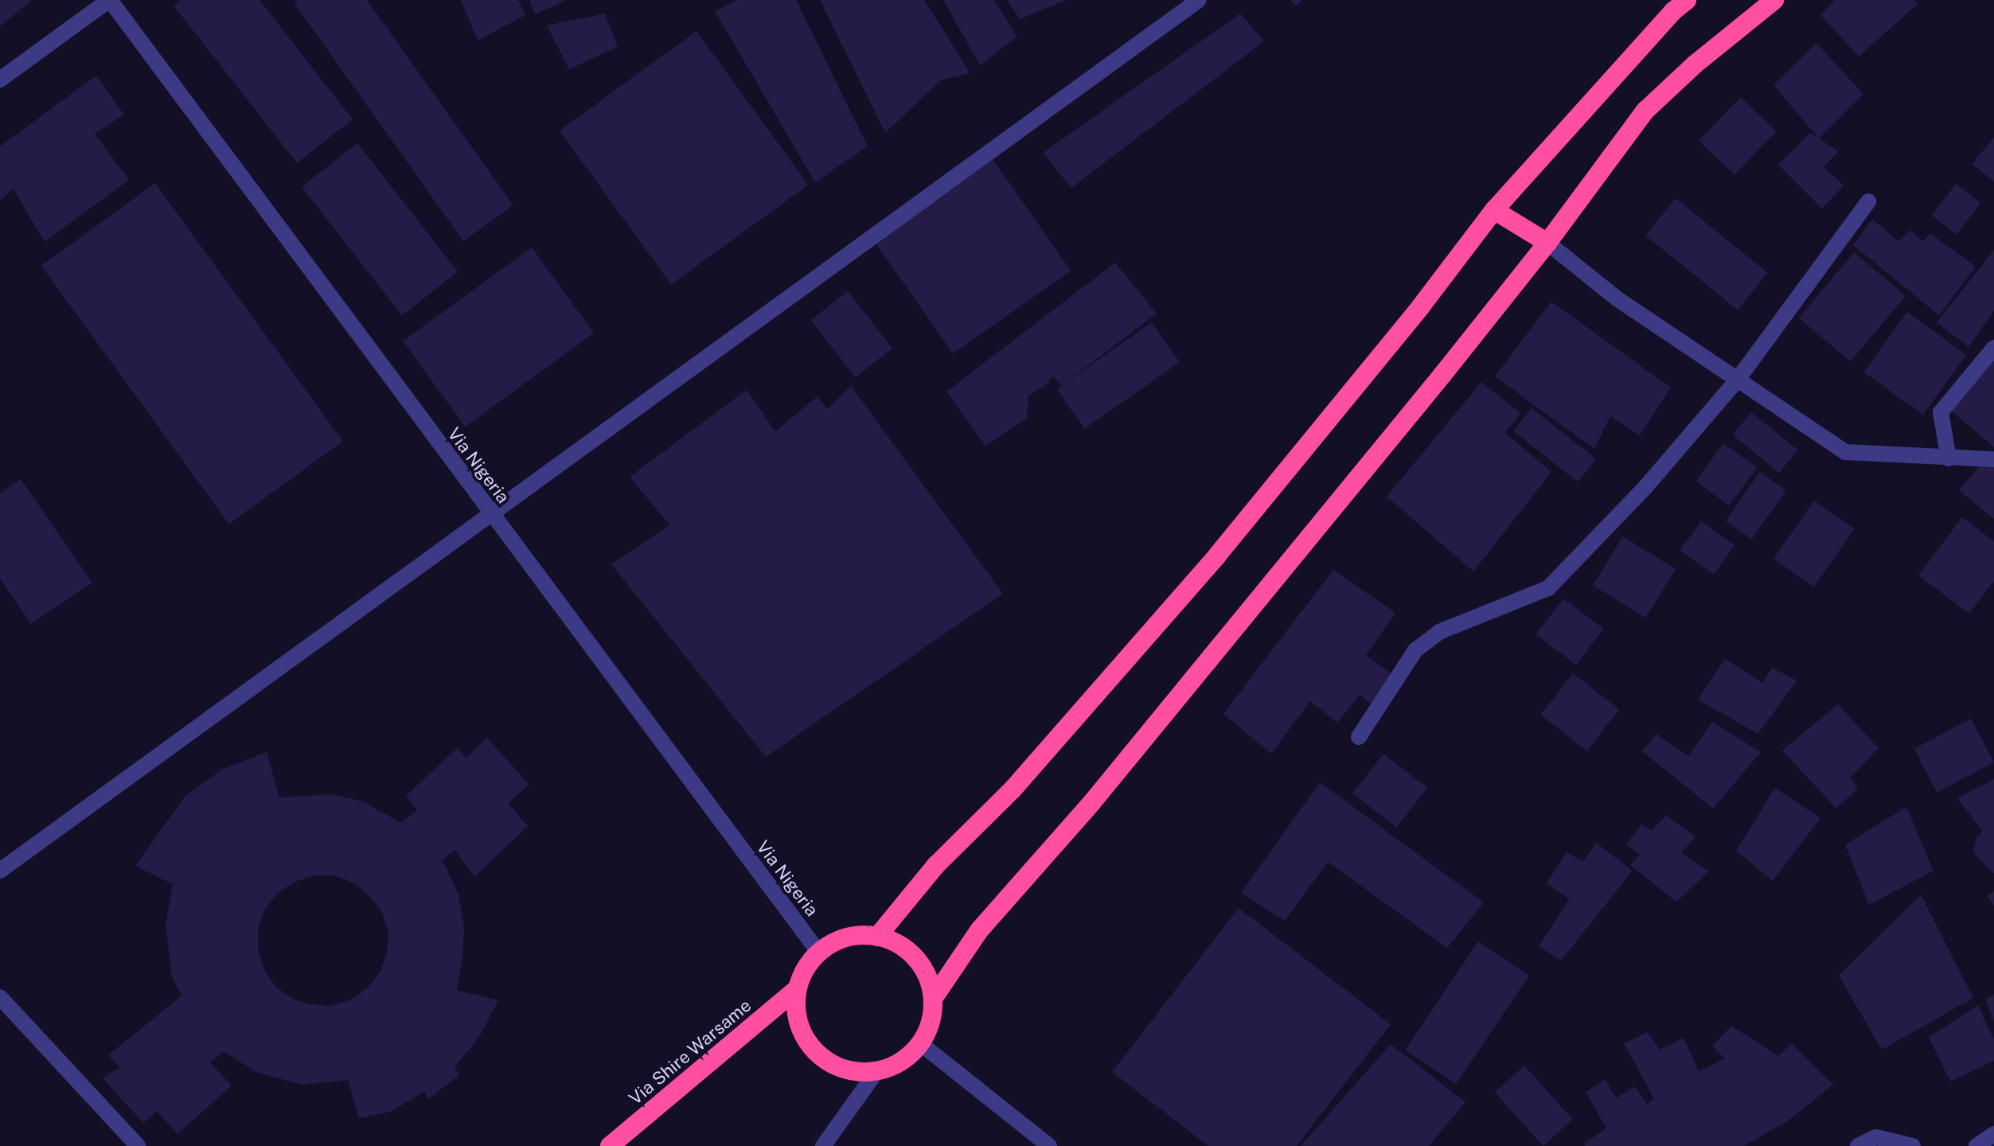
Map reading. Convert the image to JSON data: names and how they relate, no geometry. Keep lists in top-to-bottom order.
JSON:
{
  "streets": {
    "highway": ["Via Shire Warsame"],
    "street": ["Via Nigeria"]
  },
  "crossings": [
    ["Via Nigeria", "Via Shire Warsame"]
  ]
}
